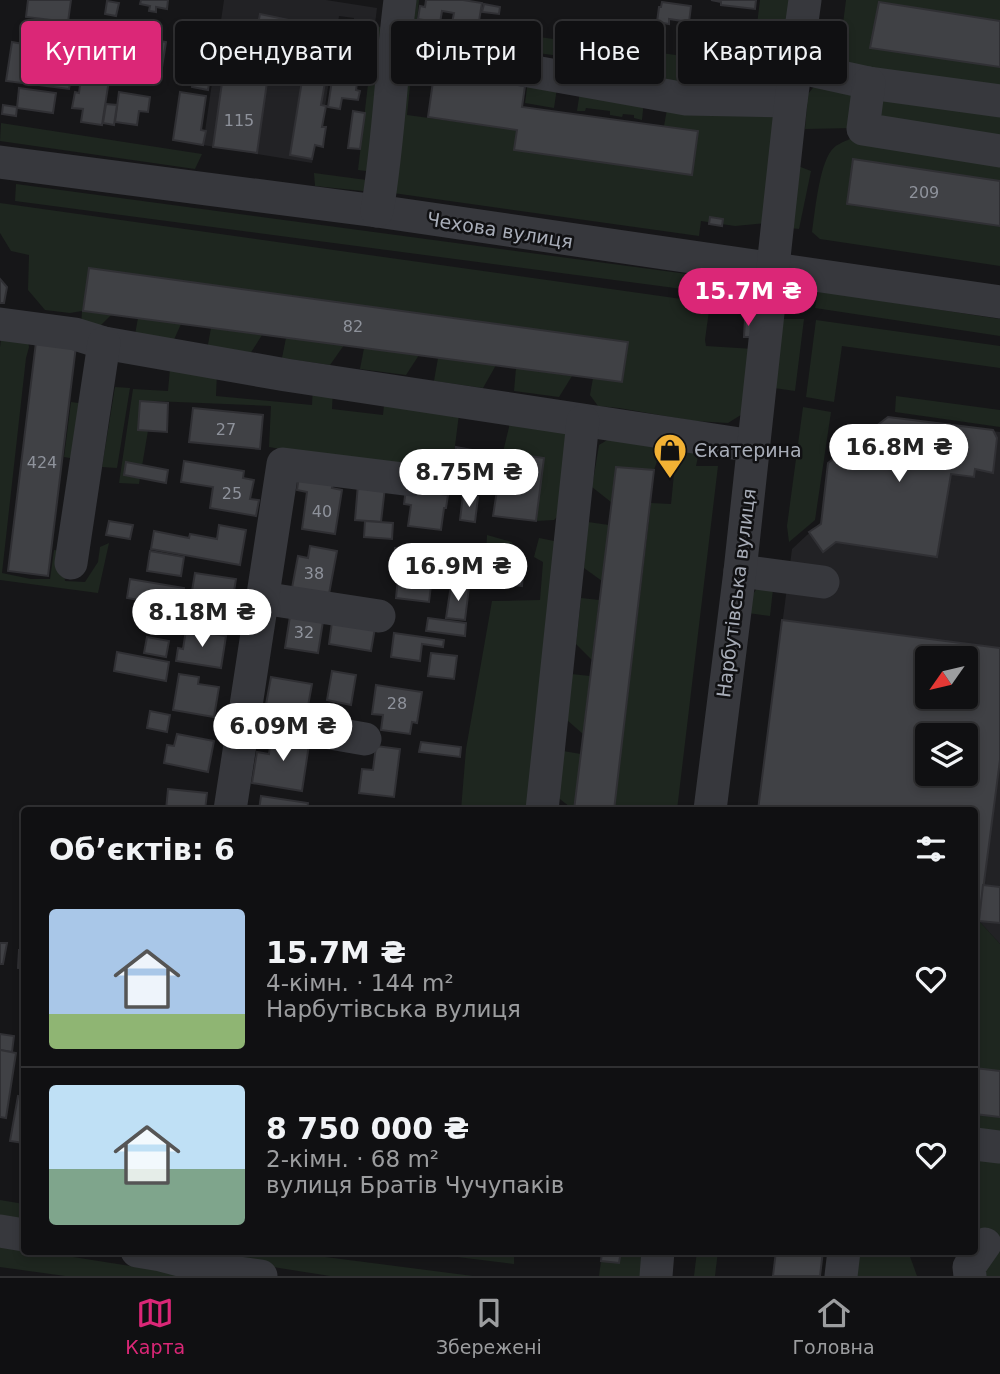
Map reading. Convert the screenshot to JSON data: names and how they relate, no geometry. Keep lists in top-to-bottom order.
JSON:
{
  "streets": {
    "street": ["Чехова вулиця", "Нарбутівська вулиця"]
  },
  "crossings": [
    ["Чехова вулиця", "Нарбутівська вулиця"]
  ],
  "places": {
    "shop": ["Єкатерина"]
  },
  "house_numbers": [
    "115",
    "209",
    "82",
    "27",
    "424",
    "25",
    "40",
    "38",
    "32",
    "28"
  ],
  "north": "bottom left",
  "page": {
    "chip": [
      "Купити",
      "Орендувати",
      "Фільтри",
      "Нове",
      "Квартира"
    ],
    "price": [
      "15.7M ₴",
      "16.8M ₴",
      "8.75M ₴",
      "16.9M ₴",
      "8.18M ₴",
      "6.09M ₴"
    ],
    "heading": "Об’єктів: 6",
    "list": [
      {
        "name": "15.7M ₴",
        "note": "4-кімн. · 144 m² · Нарбутівська вулиця"
      },
      {
        "name": "8 750 000 ₴",
        "note": "2-кімн. · 68 m² · вулиця Братів Чучупаків"
      }
    ],
    "tabs": ["Карта", "Збережені", "Головна"]
  }
}
